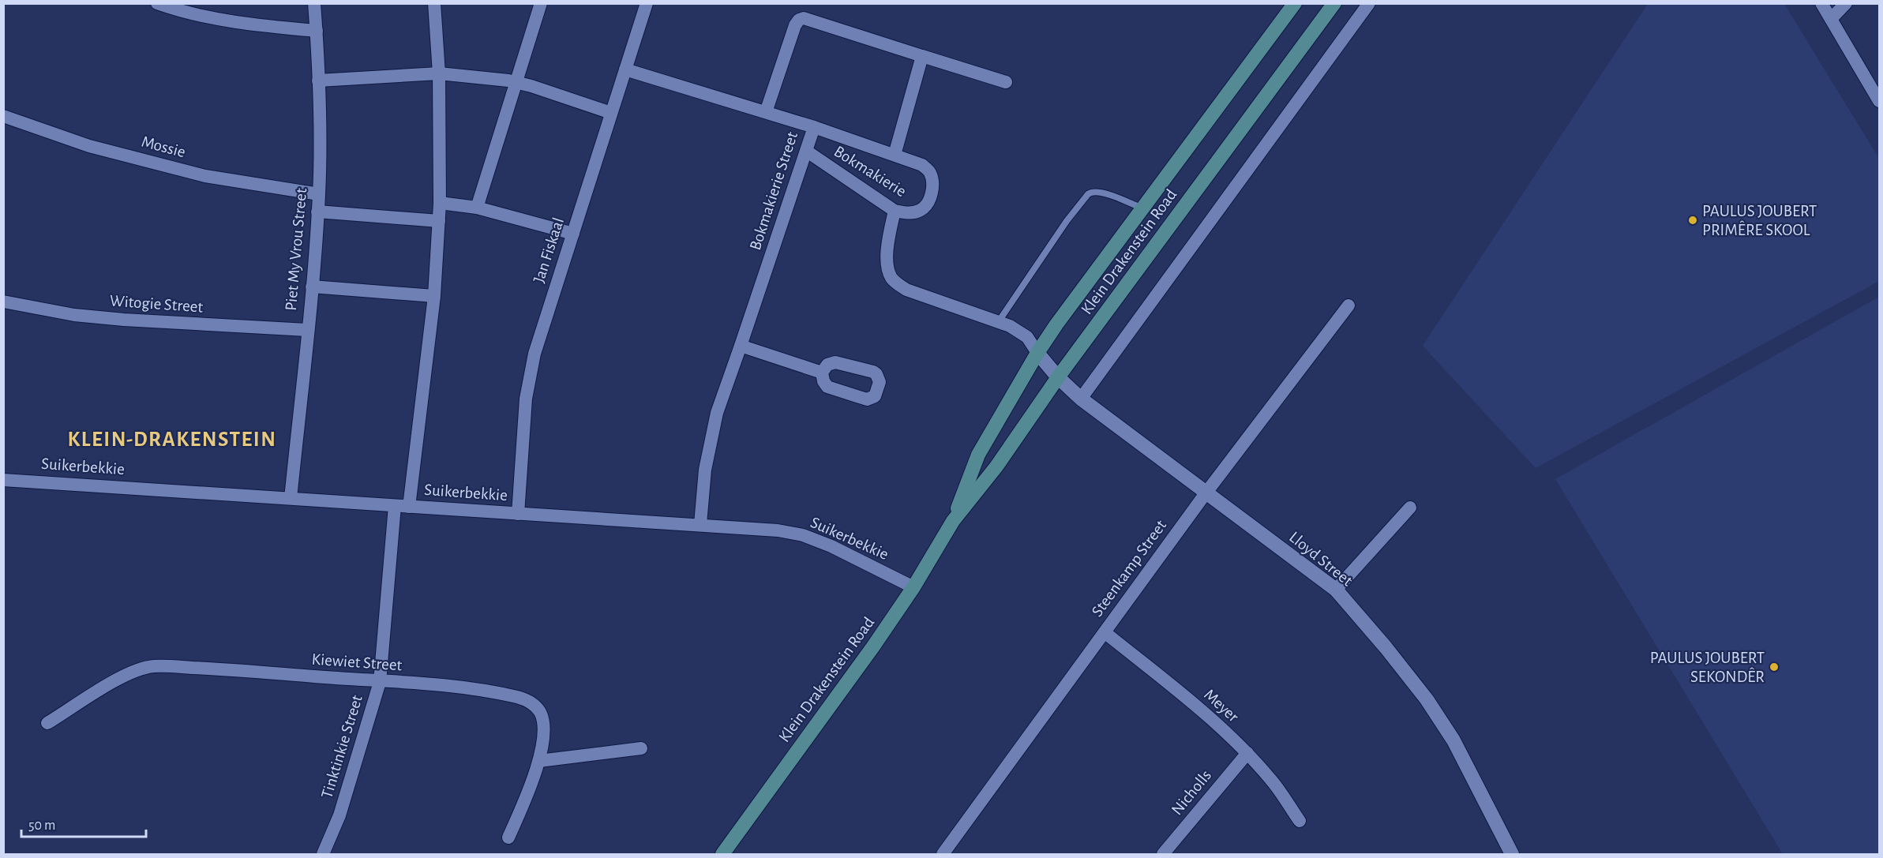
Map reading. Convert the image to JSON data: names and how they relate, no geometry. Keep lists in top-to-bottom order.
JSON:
{
  "streets": {
    "main road": ["Klein Drakenstein Road"],
    "street": [
      "Mossie",
      "Bokmakierie",
      "Bokmakierie Street",
      "Piet My Vrou Street",
      "Jan Fiskaal",
      "Witogie Street",
      "Suikerbekkie",
      "Lloyd Street",
      "Steenkamp Street",
      "Kiewiet Street",
      "Meyer",
      "Tinktinkie Street",
      "Nicholls"
    ]
  },
  "crossings": [
    ["Mossie", "Piet My Vrou Street"],
    ["Bokmakierie", "Bokmakierie Street"],
    ["Bokmakierie Street", "Jan Fiskaal"],
    ["Bokmakierie Street", "Suikerbekkie"],
    ["Piet My Vrou Street", "Witogie Street"],
    ["Piet My Vrou Street", "Suikerbekkie"],
    ["Jan Fiskaal", "Suikerbekkie"],
    ["Klein Drakenstein Road", "Suikerbekkie"],
    ["Klein Drakenstein Road", "Lloyd Street"],
    ["Suikerbekkie", "Tinktinkie Street"],
    ["Lloyd Street", "Steenkamp Street"],
    ["Steenkamp Street", "Meyer"],
    ["Kiewiet Street", "Tinktinkie Street"],
    ["Meyer", "Nicholls"]
  ],
  "districts": ["KLEIN-DRAKENSTEIN"],
  "places": ["PAULUS JOUBERT PRIMÊRE SKOOL", "PAULUS JOUBERT SEKONDÊR"],
  "scale_bar": "50 m"
}
